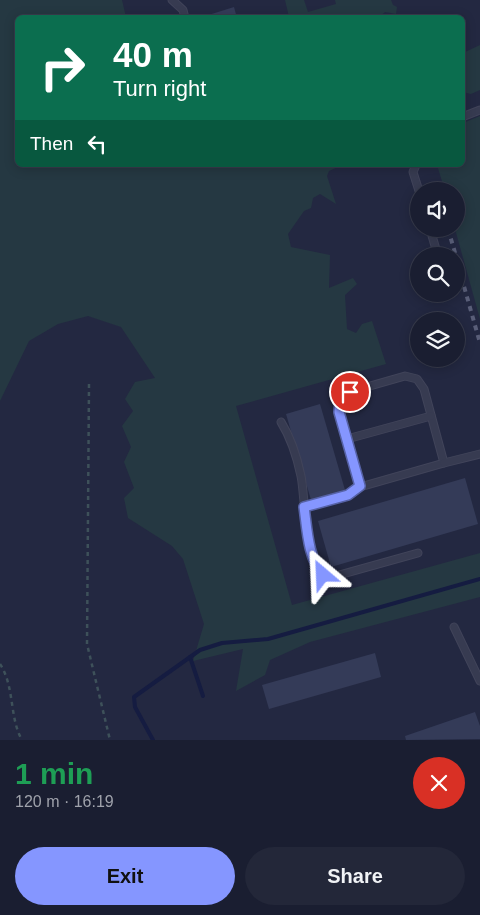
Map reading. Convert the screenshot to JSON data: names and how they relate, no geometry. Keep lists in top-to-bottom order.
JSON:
{
  "page": {
    "turn": ["40 m", "Turn right"],
    "then": "Then",
    "heading": ["1 min", "120 m · 16:19"],
    "buttons": ["Exit", "Share"]
  }
}
